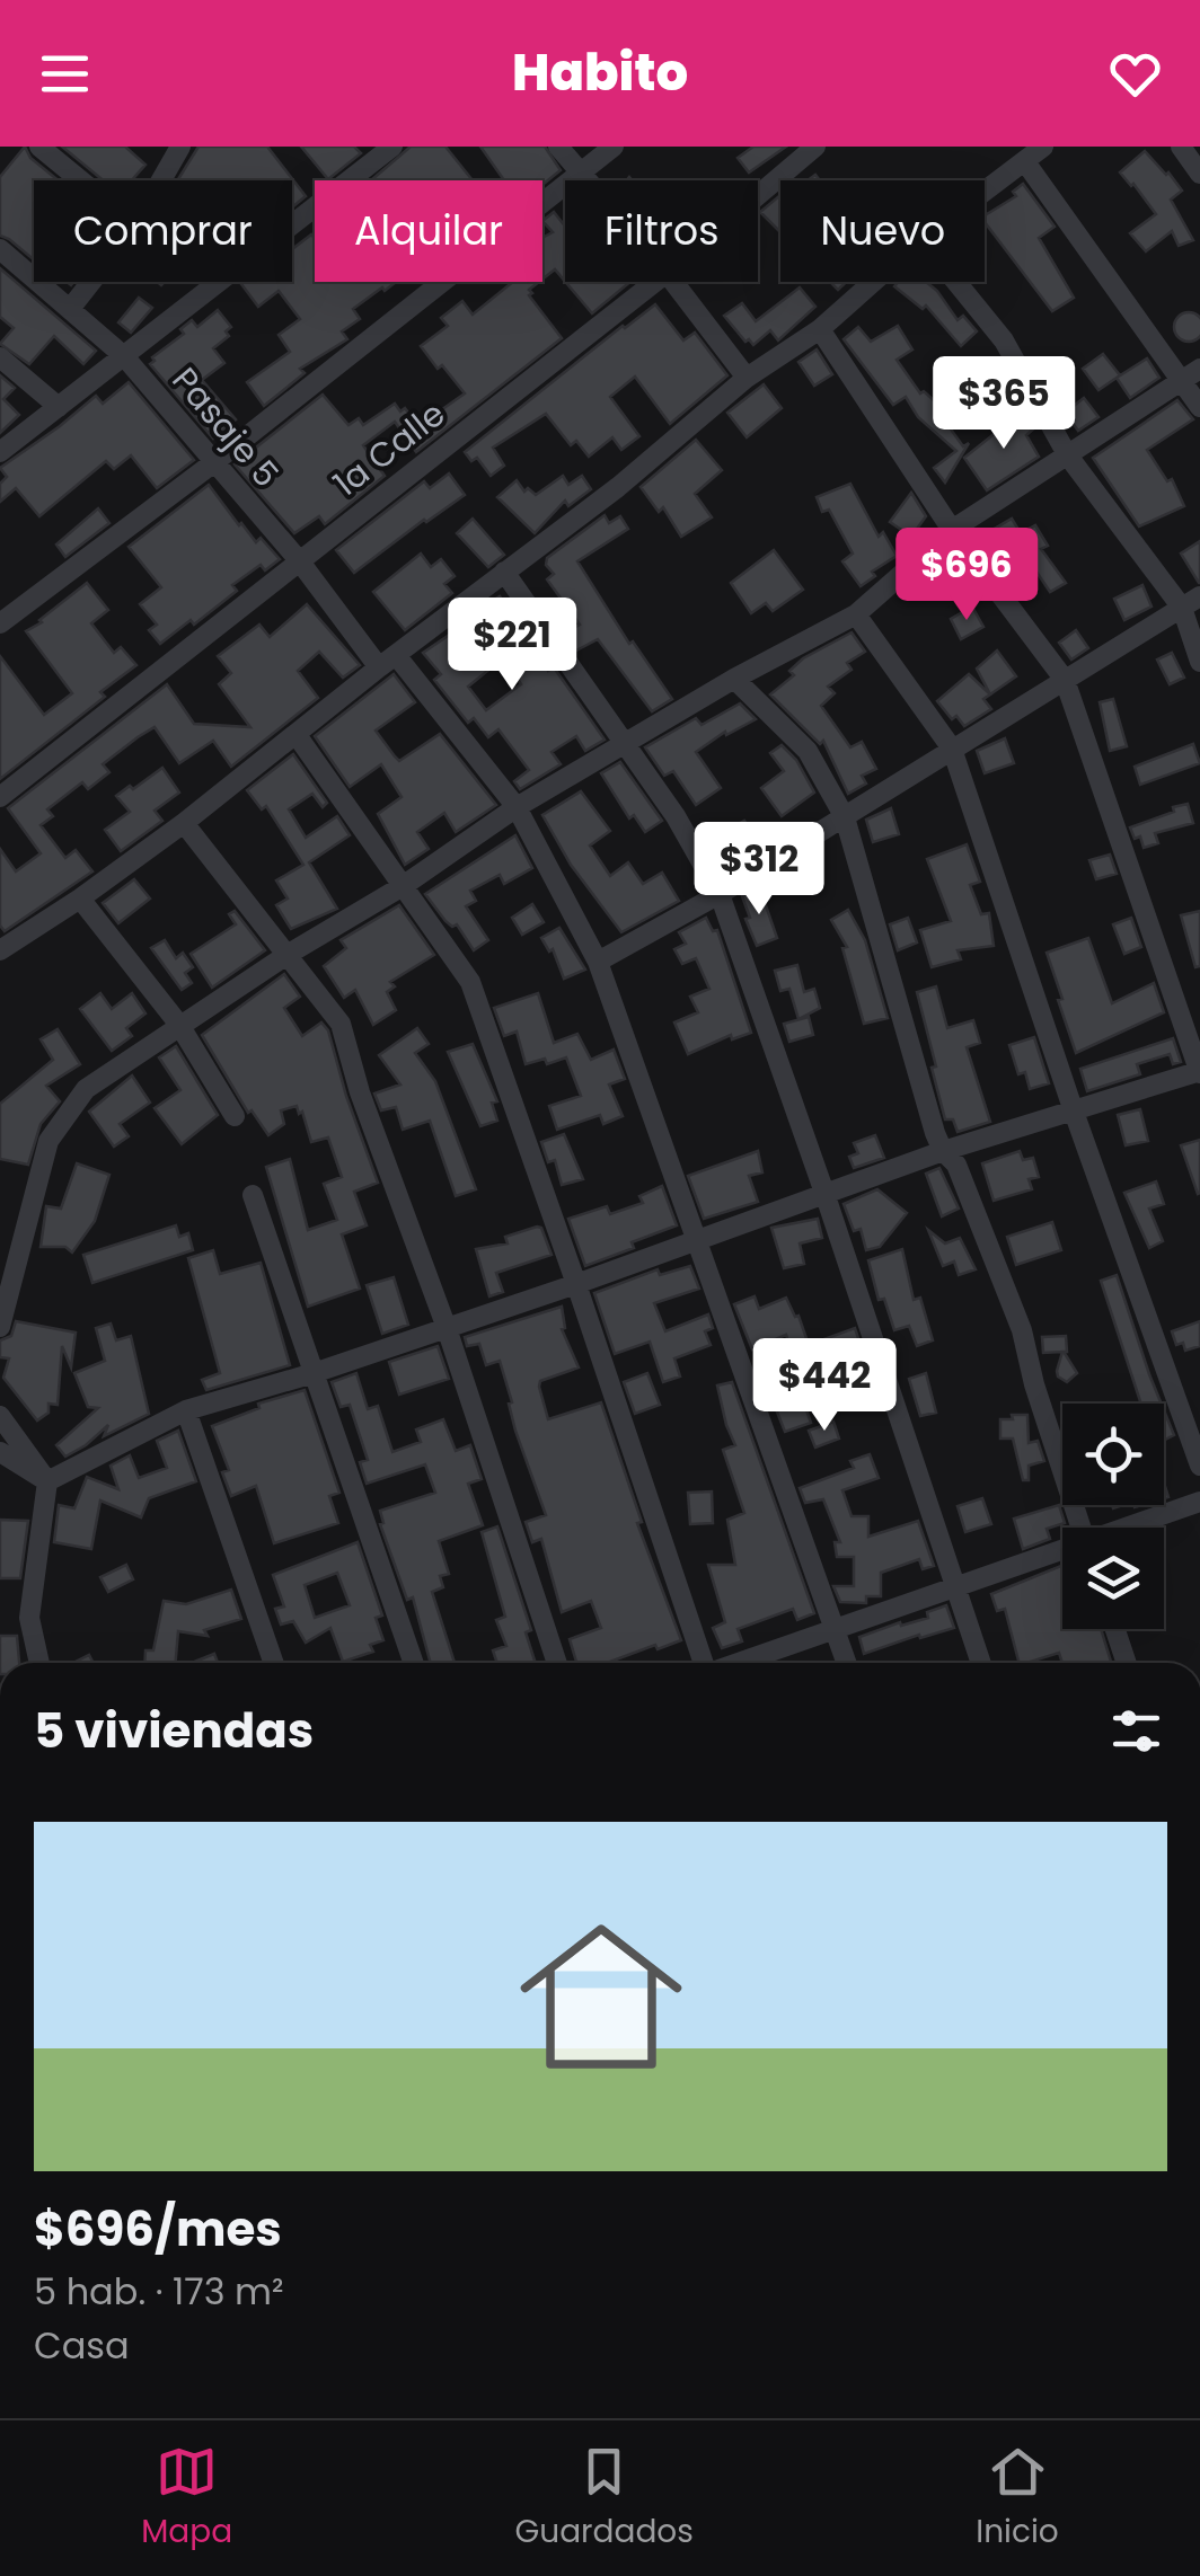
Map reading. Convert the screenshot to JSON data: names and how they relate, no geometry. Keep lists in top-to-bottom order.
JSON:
{
  "streets": {
    "street": ["Pasaje 5", "1a Calle"]
  },
  "crossings": [
    ["Pasaje 5", "1a Calle"]
  ],
  "page": {
    "header": "Habito",
    "chip": [
      "Comprar",
      "Alquilar",
      "Filtros",
      "Nuevo"
    ],
    "price": [
      "$365",
      "$696",
      "$221",
      "$312",
      "$442"
    ],
    "heading": "5 viviendas",
    "list": [
      {
        "name": "$696/mes",
        "note": "5 hab. · 173 m² · Casa"
      }
    ],
    "tabs": ["Mapa", "Guardados", "Inicio"]
  }
}
